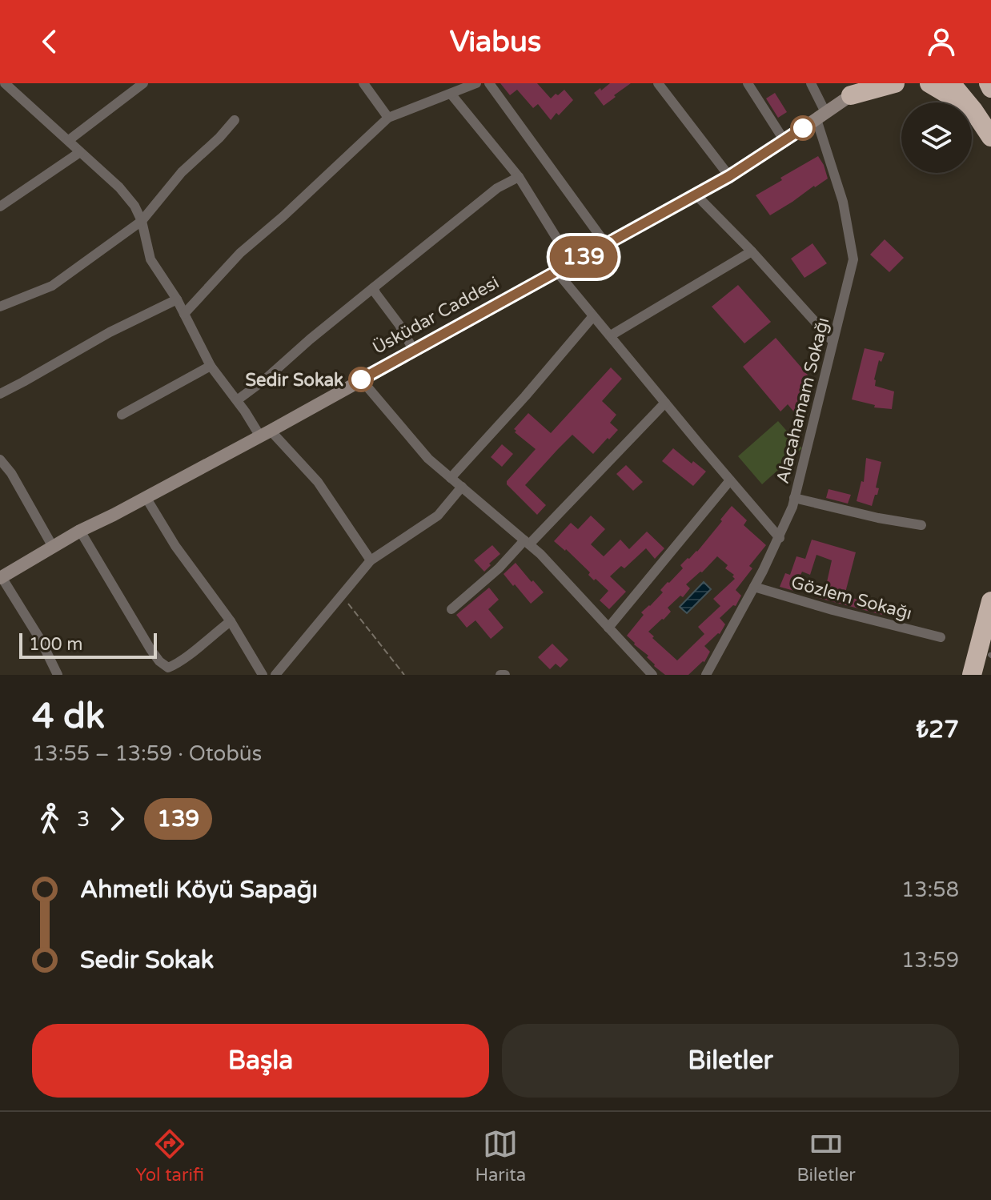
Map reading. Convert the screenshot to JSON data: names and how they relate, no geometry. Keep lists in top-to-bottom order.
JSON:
{
  "streets": {
    "highway": ["Üsküdar Caddesi"],
    "street": ["Alacahamam Sokağı", "Gözlem Sokağı"]
  },
  "crossings": [
    ["Üsküdar Caddesi", "Alacahamam Sokağı"],
    ["Alacahamam Sokağı", "Gözlem Sokağı"]
  ],
  "places": ["Sedir Sokak"],
  "lines": ["bus line 139"],
  "scale_bar": "100 m",
  "page": {
    "header": "Viabus",
    "on_map": "139",
    "scale": "100 m",
    "heading": ["4 dk", "13:55 – 13:59 · Otobüs", "₺27"],
    "legs": ["3", "139"],
    "list": [
      {
        "name": "Ahmetli Köyü Sapağı",
        "value": "13:58"
      },
      {
        "name": "Sedir Sokak",
        "value": "13:59"
      }
    ],
    "buttons": ["Başla", "Biletler"],
    "tabs": ["Yol tarifi", "Harita", "Biletler"]
  }
}
